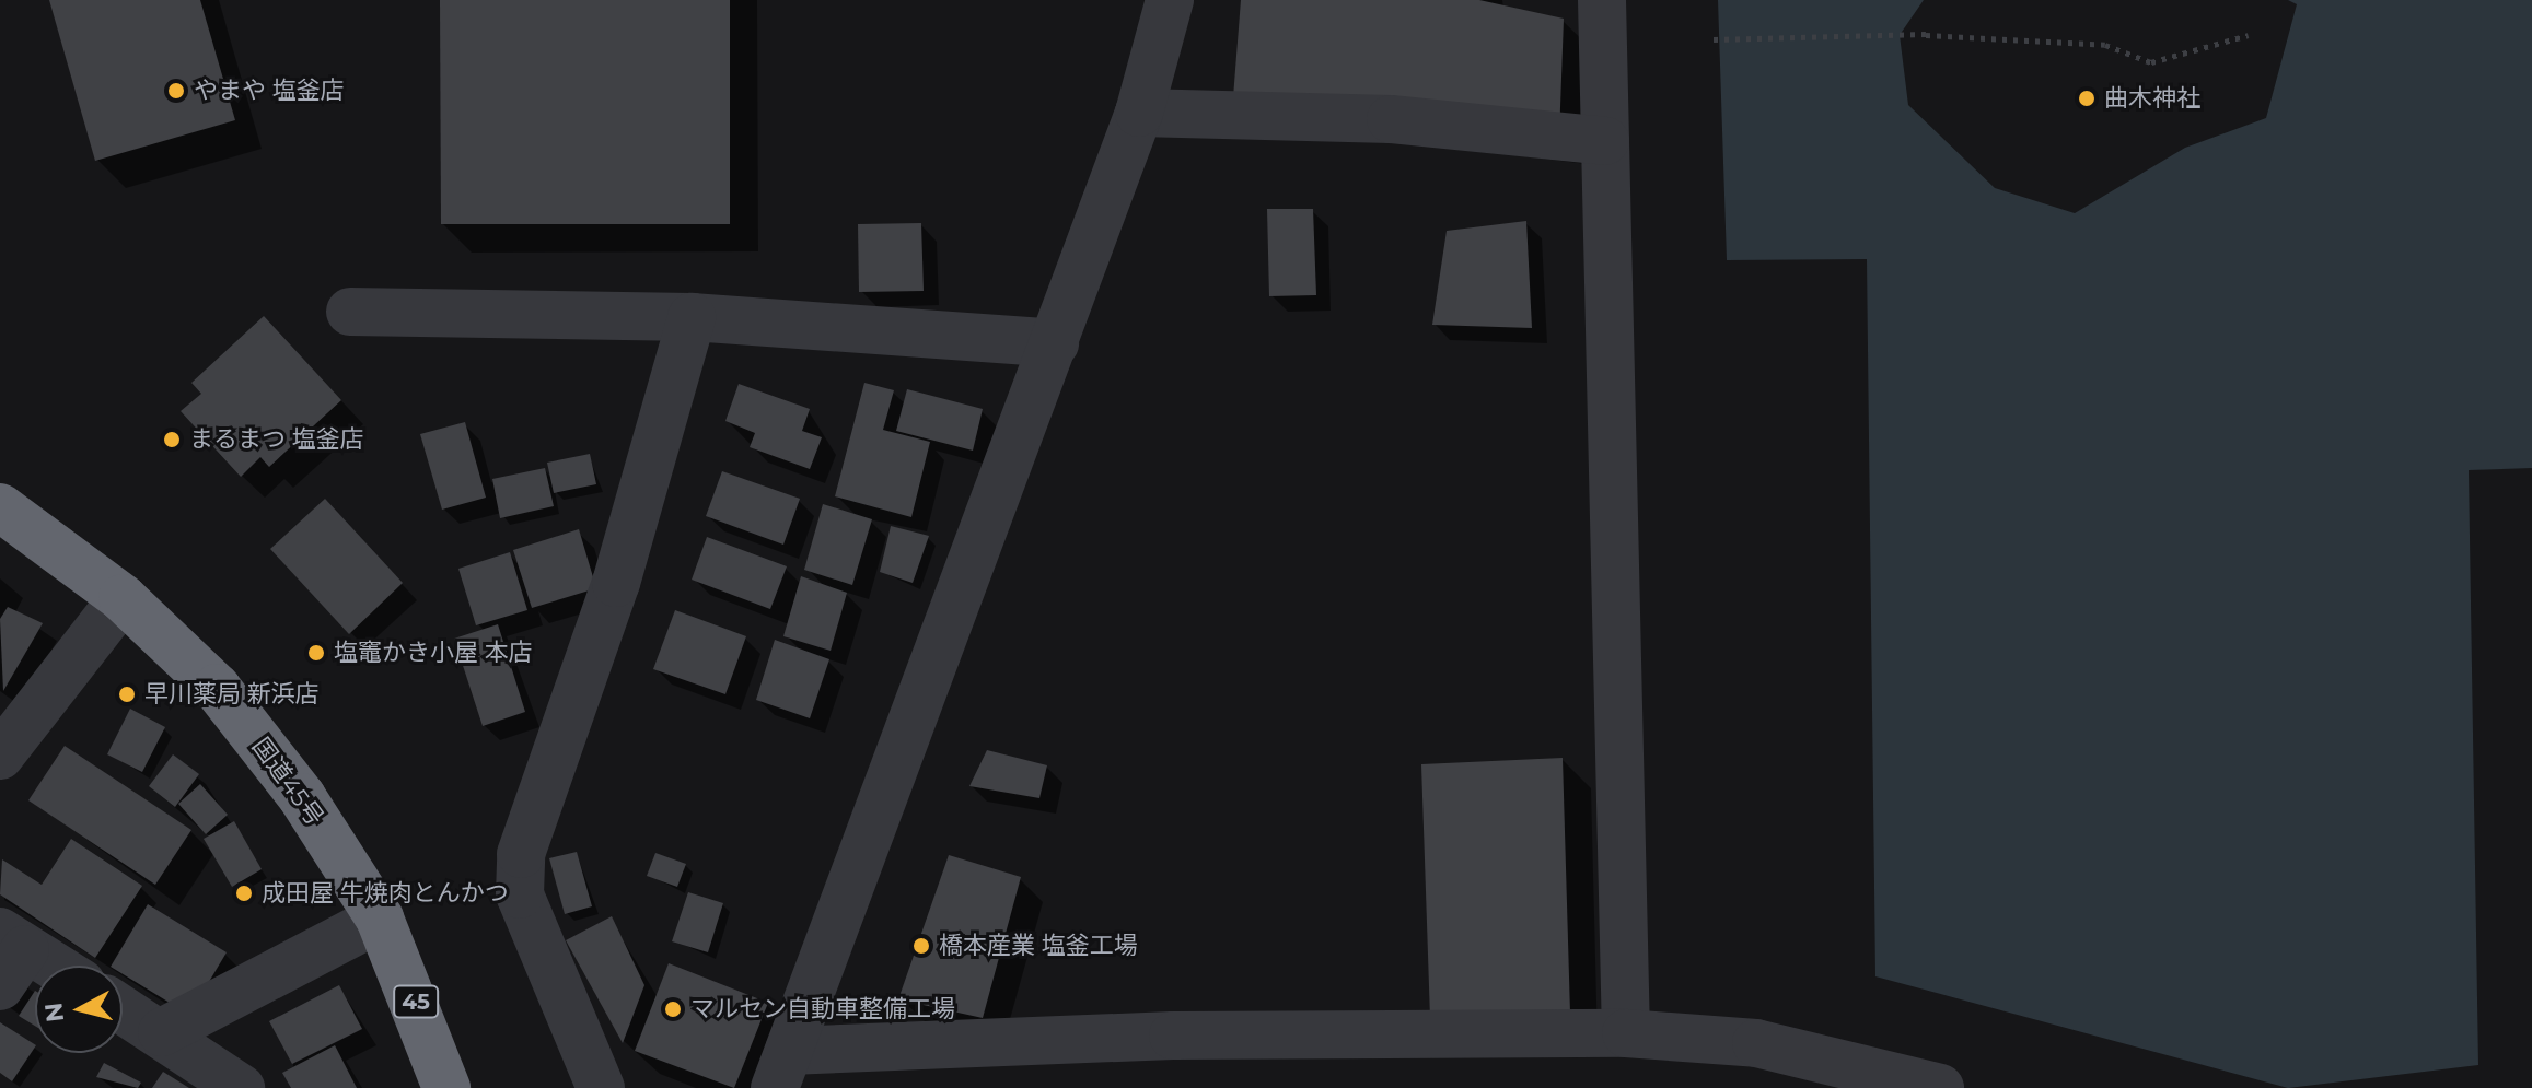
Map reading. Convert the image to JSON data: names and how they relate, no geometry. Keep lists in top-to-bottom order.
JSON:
{
  "streets": {
    "highway": ["国道45号", "45"]
  },
  "places": [
    "やまや 塩釜店",
    "曲木神社",
    "まるまつ 塩釜店",
    "塩竈かき小屋 本店",
    "早川薬局 新浜店",
    "成田屋 牛焼肉とんかつ",
    "橋本産業 塩釜工場",
    "マルセン自動車整備工場"
  ],
  "north": "left"
}
